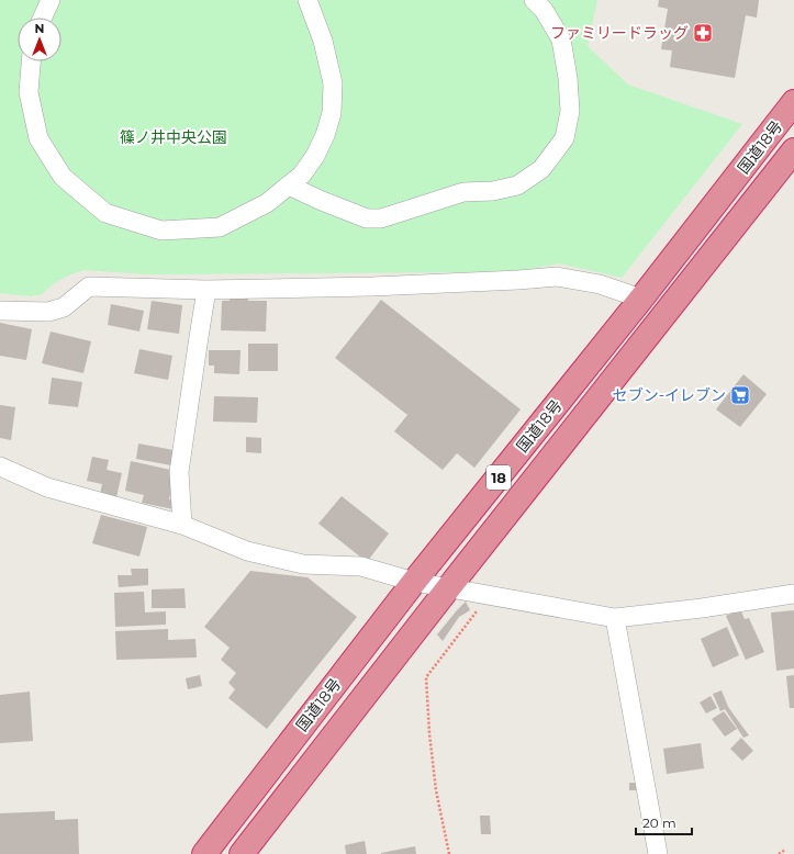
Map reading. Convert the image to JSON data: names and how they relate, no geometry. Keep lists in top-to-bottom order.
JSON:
{
  "streets": {
    "highway": ["国道18号", "18"]
  },
  "parks": ["篠ノ井中央公園"],
  "places": {
    "pharmacy": ["ファミリードラッグ"],
    "supermarket": ["セブン-イレブン"]
  },
  "scale_bar": "20 m",
  "north": "top"
}
